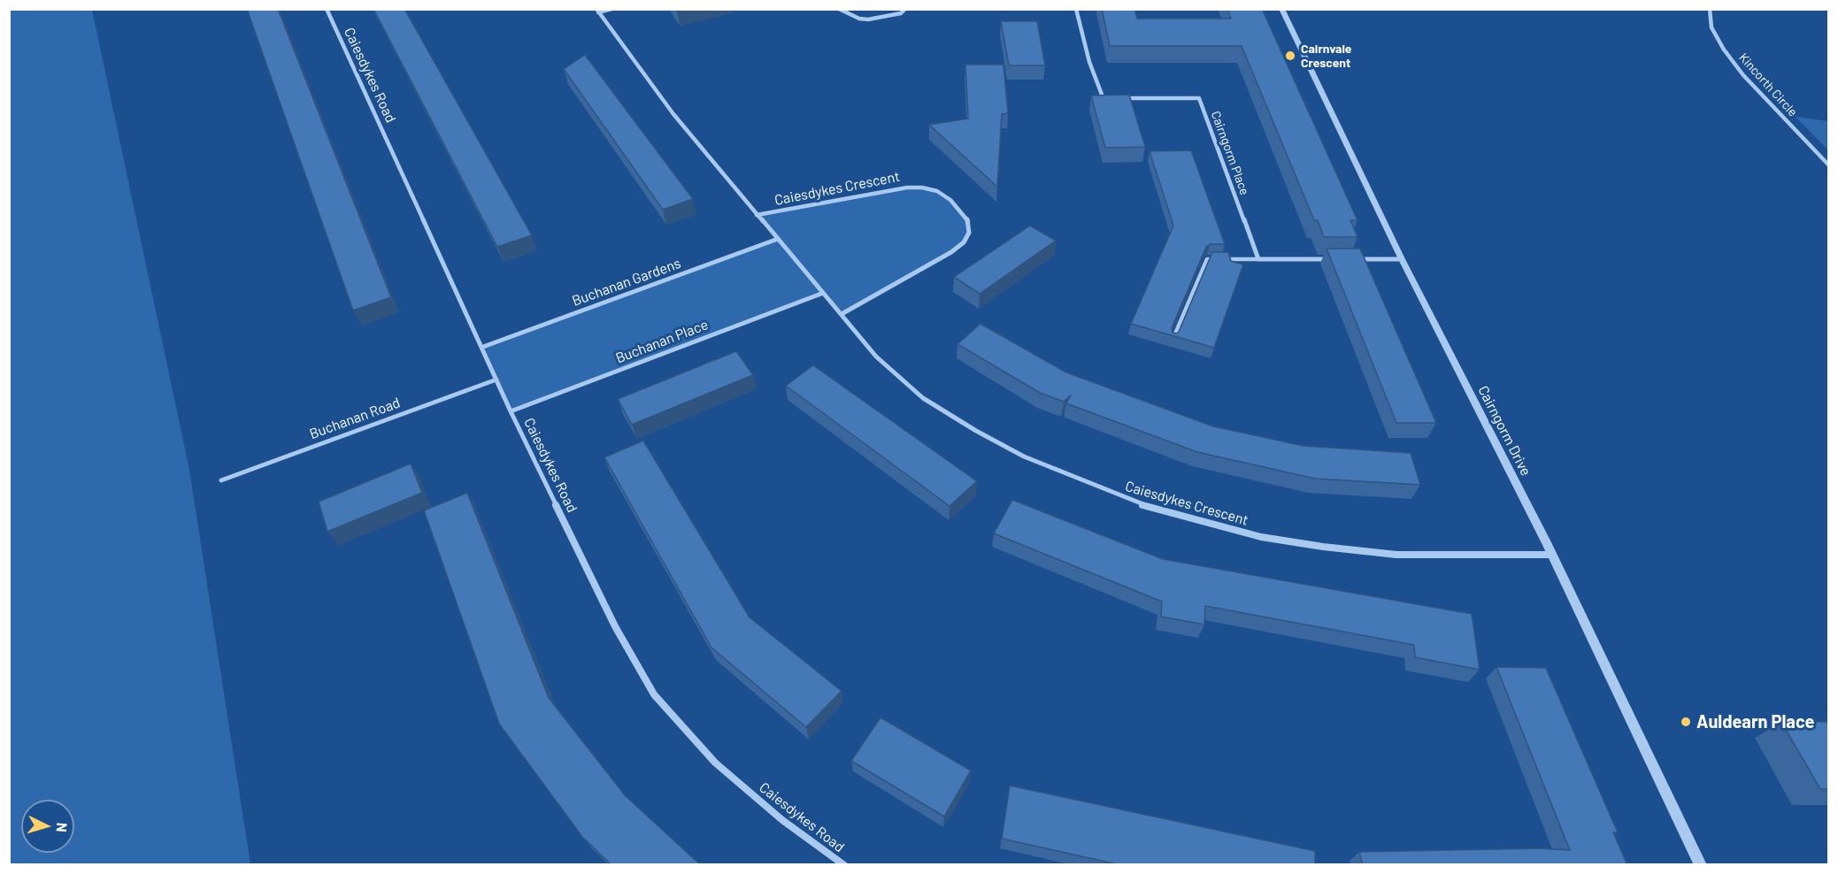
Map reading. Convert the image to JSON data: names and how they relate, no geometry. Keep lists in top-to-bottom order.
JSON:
{
  "streets": {
    "street": [
      "Caiesdykes Road",
      "Kincorth Circle",
      "Cairngorm Place",
      "Caiesdykes Crescent",
      "Buchanan Gardens",
      "Buchanan Place",
      "Buchanan Road",
      "Cairngorm Drive"
    ]
  },
  "crossings": [
    ["Caiesdykes Road", "Buchanan Gardens"],
    ["Caiesdykes Road", "Buchanan Place"],
    ["Caiesdykes Road", "Buchanan Road"],
    ["Caiesdykes Crescent", "Buchanan Gardens"],
    ["Caiesdykes Crescent", "Buchanan Place"],
    ["Caiesdykes Crescent", "Cairngorm Drive"]
  ],
  "places": ["Cairnvale Crescent", "Auldearn Place"],
  "north": "right"
}
